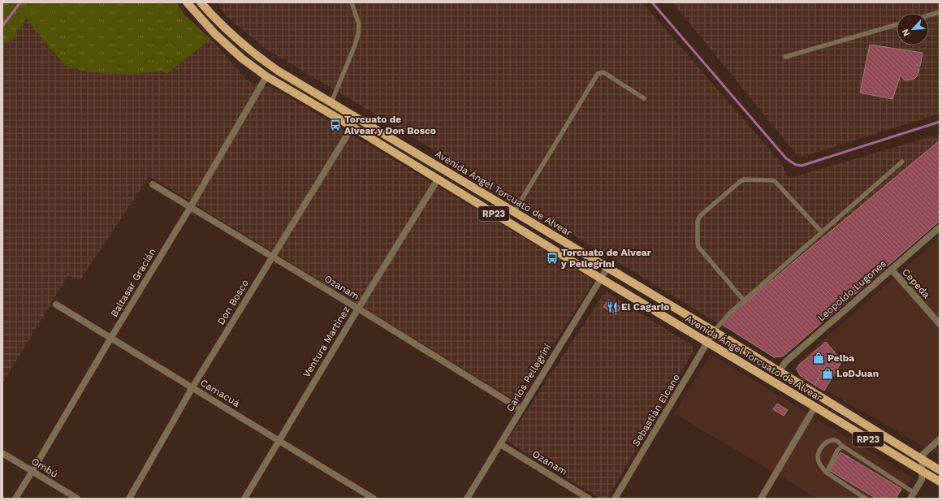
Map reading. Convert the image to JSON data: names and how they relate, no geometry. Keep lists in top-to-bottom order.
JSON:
{
  "streets": {
    "main road": ["Avenida Ángel Torcuato de Alvear", "RP23"],
    "street": [
      "Baltasar Gracián",
      "Cepeda",
      "Ozanam",
      "Leopoldo Lugones",
      "Don Bosco",
      "Ventura Martínez",
      "Carlos Pellegrini",
      "Camacuá",
      "Sebastián Elcano",
      "Ombú"
    ]
  },
  "crossings": [
    ["Avenida Ángel Torcuato de Alvear", "Baltasar Gracián"],
    ["Avenida Ángel Torcuato de Alvear", "Leopoldo Lugones"],
    ["Avenida Ángel Torcuato de Alvear", "Don Bosco"],
    ["Avenida Ángel Torcuato de Alvear", "Ventura Martínez"],
    ["Avenida Ángel Torcuato de Alvear", "Carlos Pellegrini"],
    ["Avenida Ángel Torcuato de Alvear", "Sebastián Elcano"],
    ["Baltasar Gracián", "Ozanam"],
    ["Baltasar Gracián", "Camacuá"],
    ["Baltasar Gracián", "Ombú"],
    ["Cepeda", "Leopoldo Lugones"],
    ["Ozanam", "Don Bosco"],
    ["Ozanam", "Ventura Martínez"],
    ["Ozanam", "Carlos Pellegrini"],
    ["Don Bosco", "Camacuá"],
    ["Ventura Martínez", "Camacuá"]
  ],
  "places": {
    "bus stop": ["Torcuato de Alvear y Don Bosco", "Torcuato de Alvear y Pellegrini"],
    "restaurant": ["El Cagario"],
    "shop": ["Pelba", "LoDJuan"]
  },
  "north": "bottom left"
}
